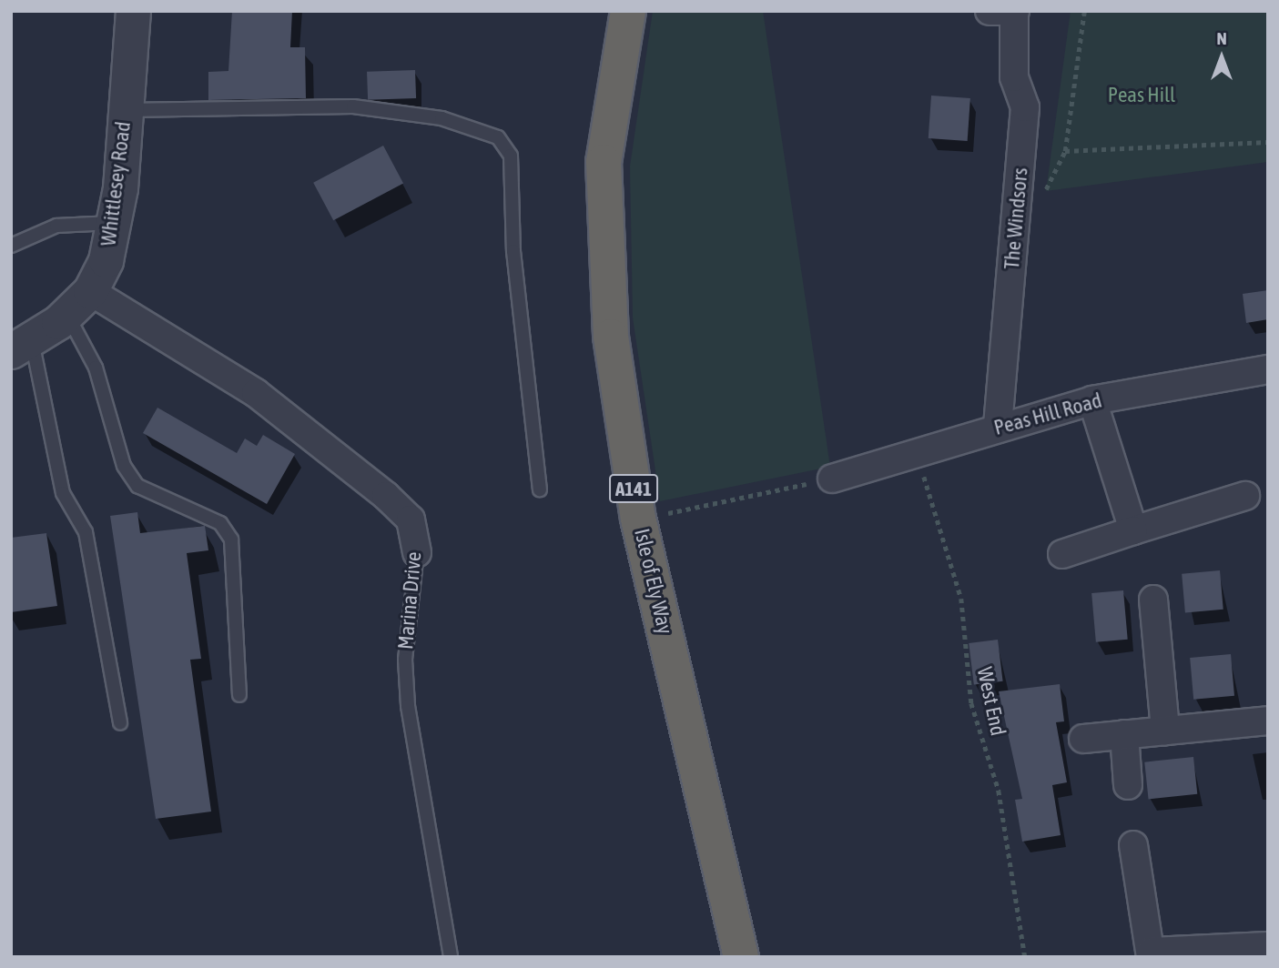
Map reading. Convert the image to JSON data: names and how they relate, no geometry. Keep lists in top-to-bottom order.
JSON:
{
  "streets": {
    "highway": ["A141", "Isle of Ely Way"],
    "street": [
      "Whittlesey Road",
      "The Windsors",
      "Peas Hill Road",
      "Marina Drive"
    ],
    "path": ["West End"]
  },
  "crossings": [
    ["Whittlesey Road", "Marina Drive"],
    ["The Windsors", "Peas Hill Road"],
    ["Peas Hill Road", "West End"]
  ],
  "parks": ["Peas Hill"],
  "north": "top"
}
